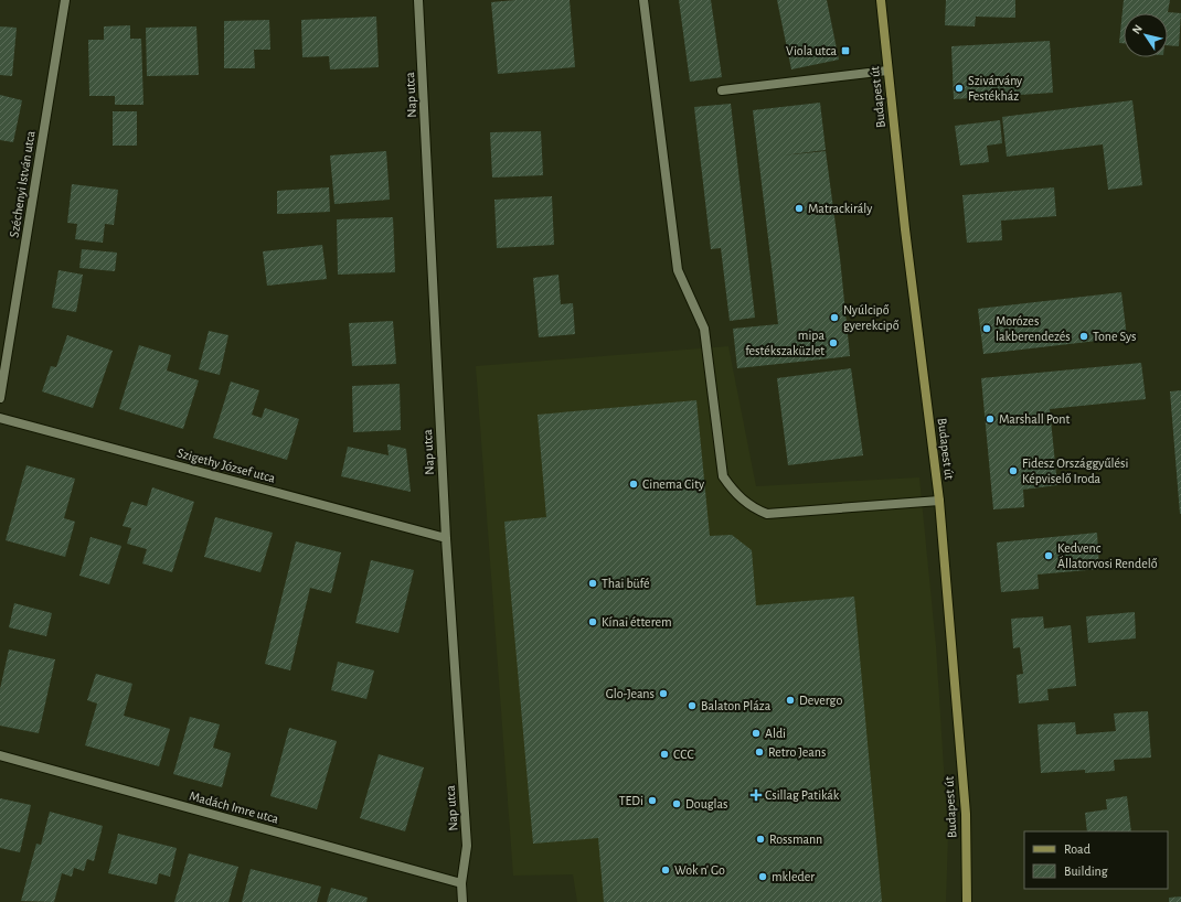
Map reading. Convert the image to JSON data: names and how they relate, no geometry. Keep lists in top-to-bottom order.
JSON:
{
  "streets": {
    "main road": ["Budapest út"],
    "street": [
      "Nap utca",
      "Széchenyi István utca",
      "Szigethy József utca",
      "Madách Imre utca"
    ]
  },
  "crossings": [
    ["Nap utca", "Szigethy József utca"],
    ["Nap utca", "Madách Imre utca"]
  ],
  "places": {
    "transit": ["Viola utca"],
    "other": [
      "Szivárvány Festékház",
      "Matrackirály",
      "Nyúlcipő gyerekcipő",
      "Morózes lakberendezés",
      "Tone Sys",
      "mipa festékszaküzlet",
      "Marshall Pont",
      "Fidesz Országgyűlési Képviselő Iroda",
      "Cinema City",
      "Kedvenc Állatorvosi Rendelő",
      "Thai büfé",
      "Kínai étterem",
      "Glo-Jeans",
      "Devergo",
      "Balaton Pláza",
      "Aldi",
      "Retro Jeans",
      "CCC",
      "TEDi",
      "Douglas",
      "Rossmann",
      "Wok n' Go",
      "mkleder"
    ],
    "health": ["Csillag Patikák"]
  },
  "legend": ["Road", "Building"],
  "north": "top left"
}
